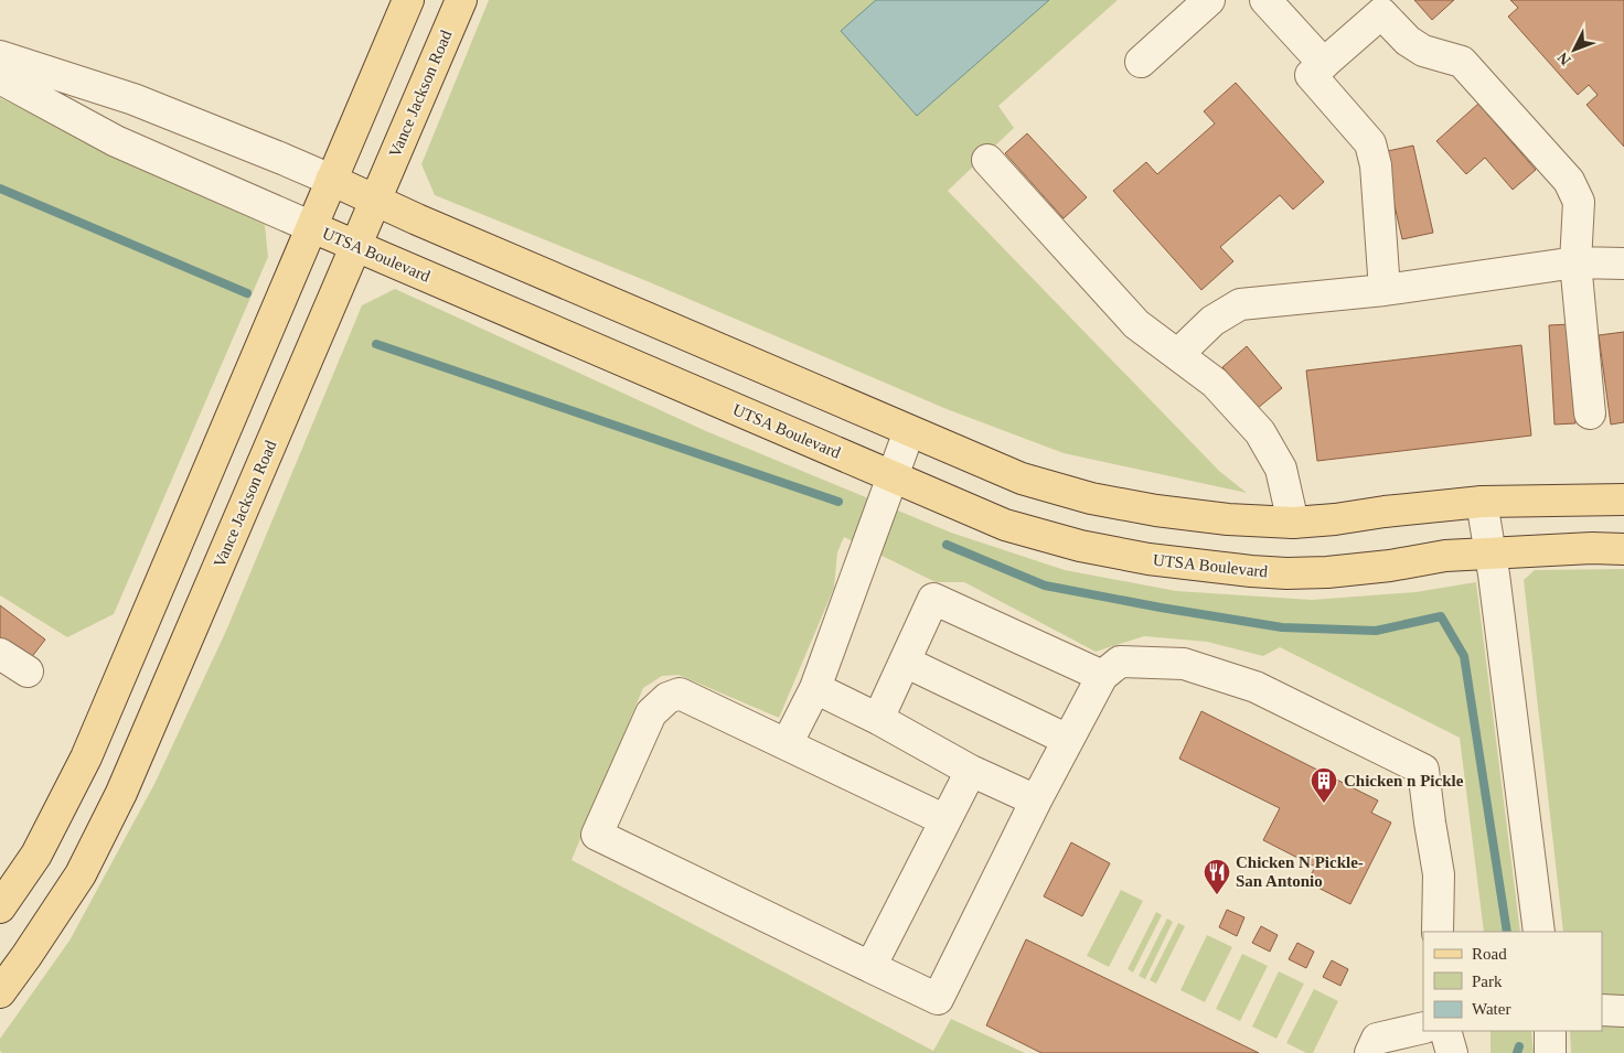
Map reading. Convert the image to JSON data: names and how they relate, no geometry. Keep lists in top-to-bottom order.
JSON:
{
  "streets": {
    "main road": ["Vance Jackson Road", "UTSA Boulevard"]
  },
  "crossings": [
    ["Vance Jackson Road", "UTSA Boulevard"]
  ],
  "places": {
    "building": ["Chicken n Pickle"],
    "restaurant": ["Chicken N Pickle- San Antonio"]
  },
  "legend": ["Road", "Park", "Water"],
  "north": "bottom left"
}
